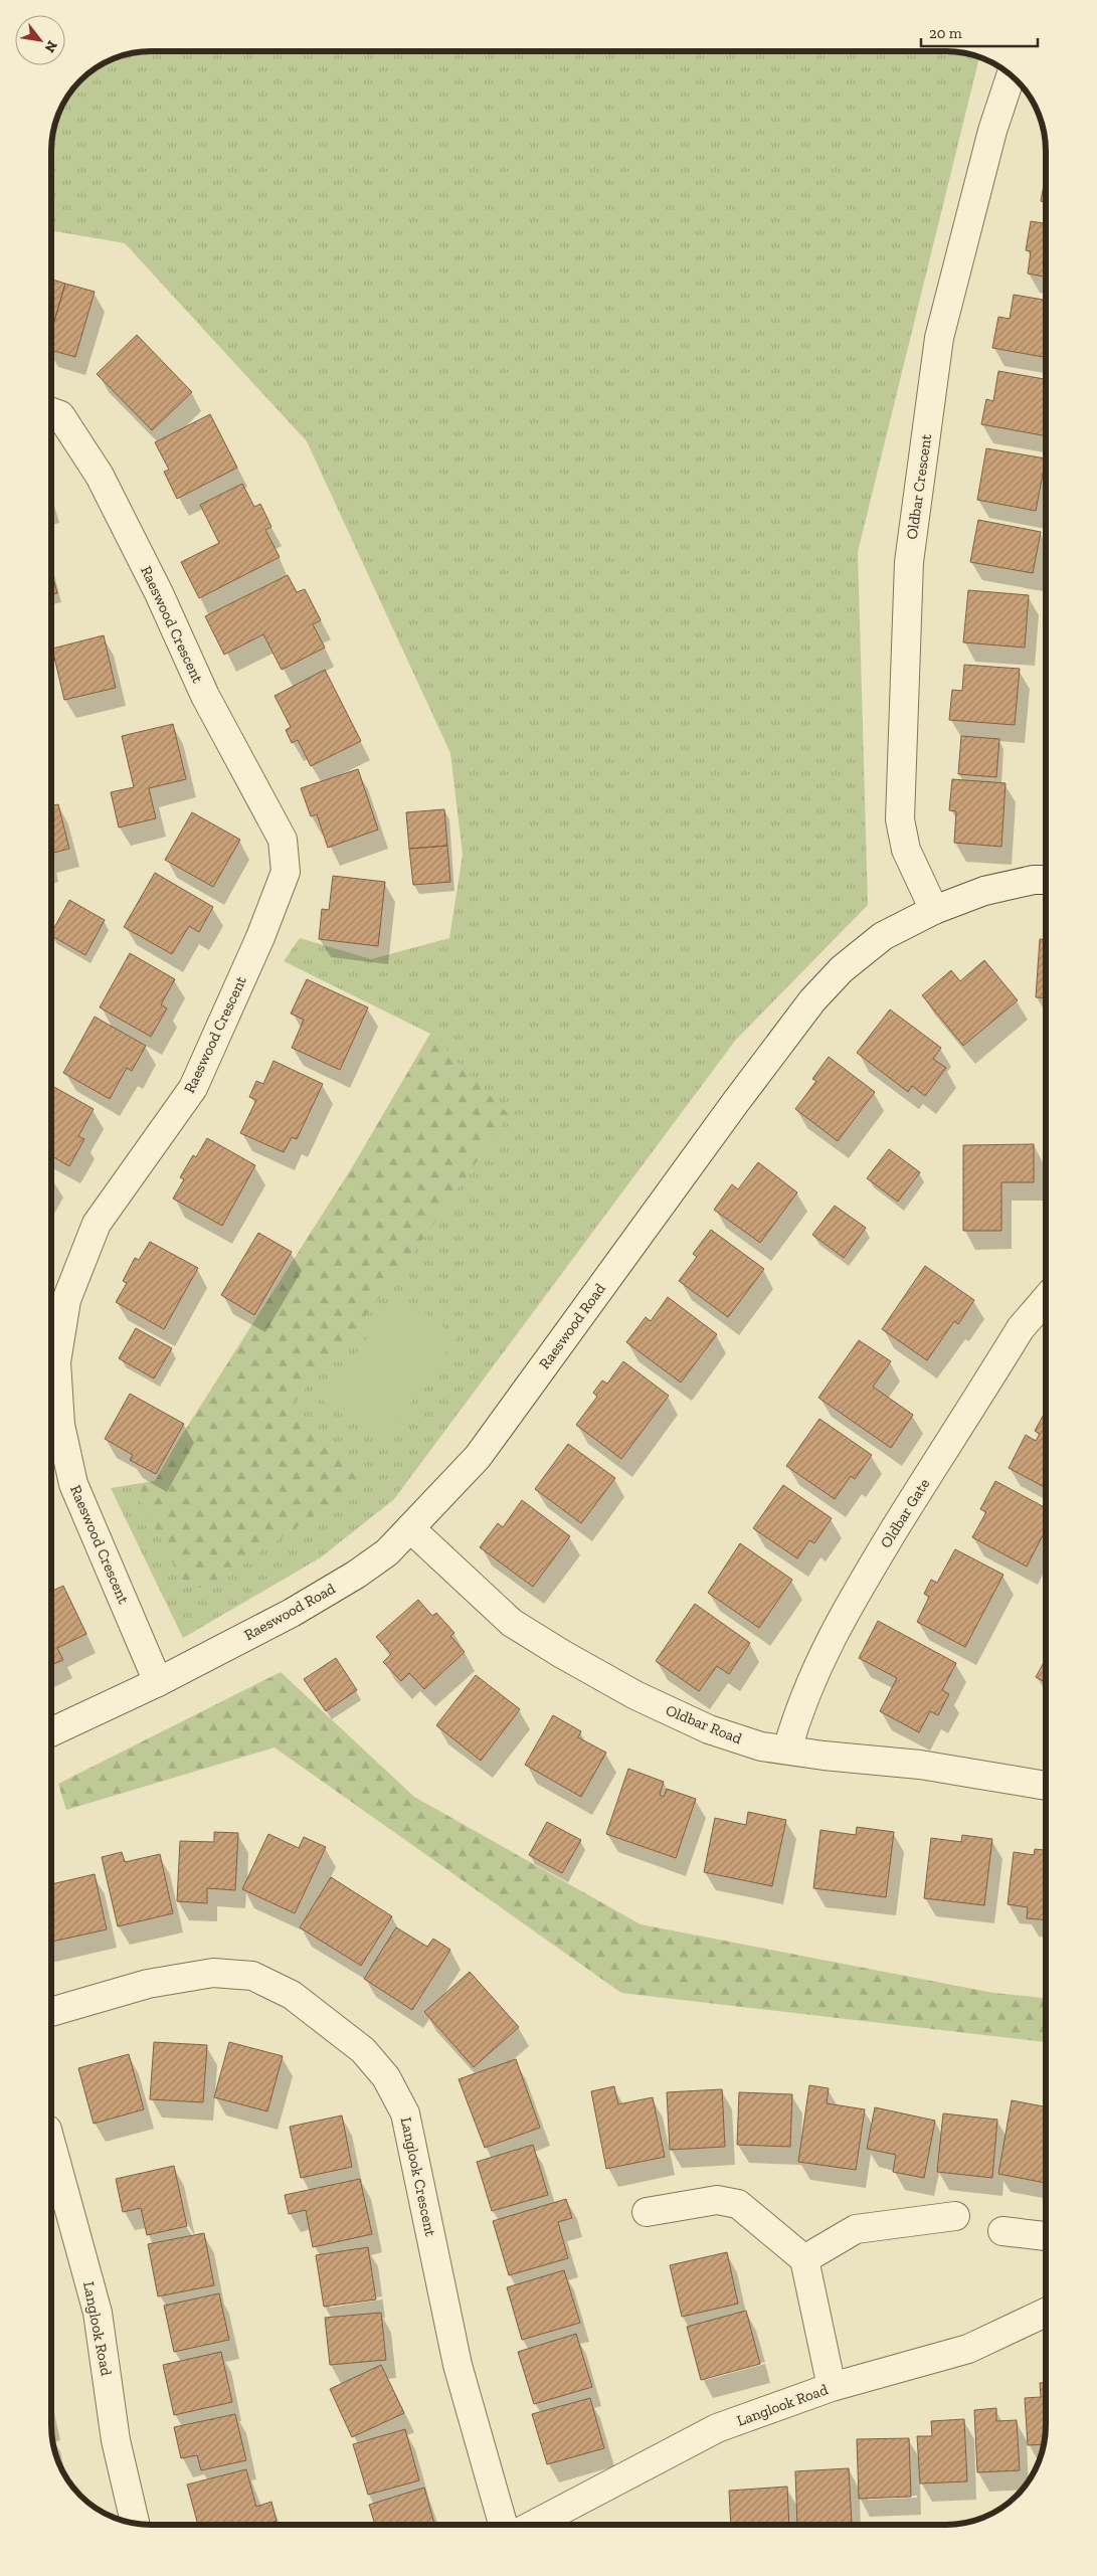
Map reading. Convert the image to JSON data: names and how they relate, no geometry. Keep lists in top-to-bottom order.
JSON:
{
  "streets": {
    "street": [
      "Oldbar Crescent",
      "Raeswood Crescent",
      "Raeswood Road",
      "Oldbar Gate",
      "Oldbar Road",
      "Langlook Crescent",
      "Langlook Road"
    ]
  },
  "crossings": [
    ["Oldbar Crescent", "Raeswood Road"],
    ["Raeswood Crescent", "Raeswood Road"],
    ["Raeswood Road", "Oldbar Road"],
    ["Oldbar Gate", "Oldbar Road"]
  ],
  "scale_bar": "20 m",
  "north": "bottom right"
}
